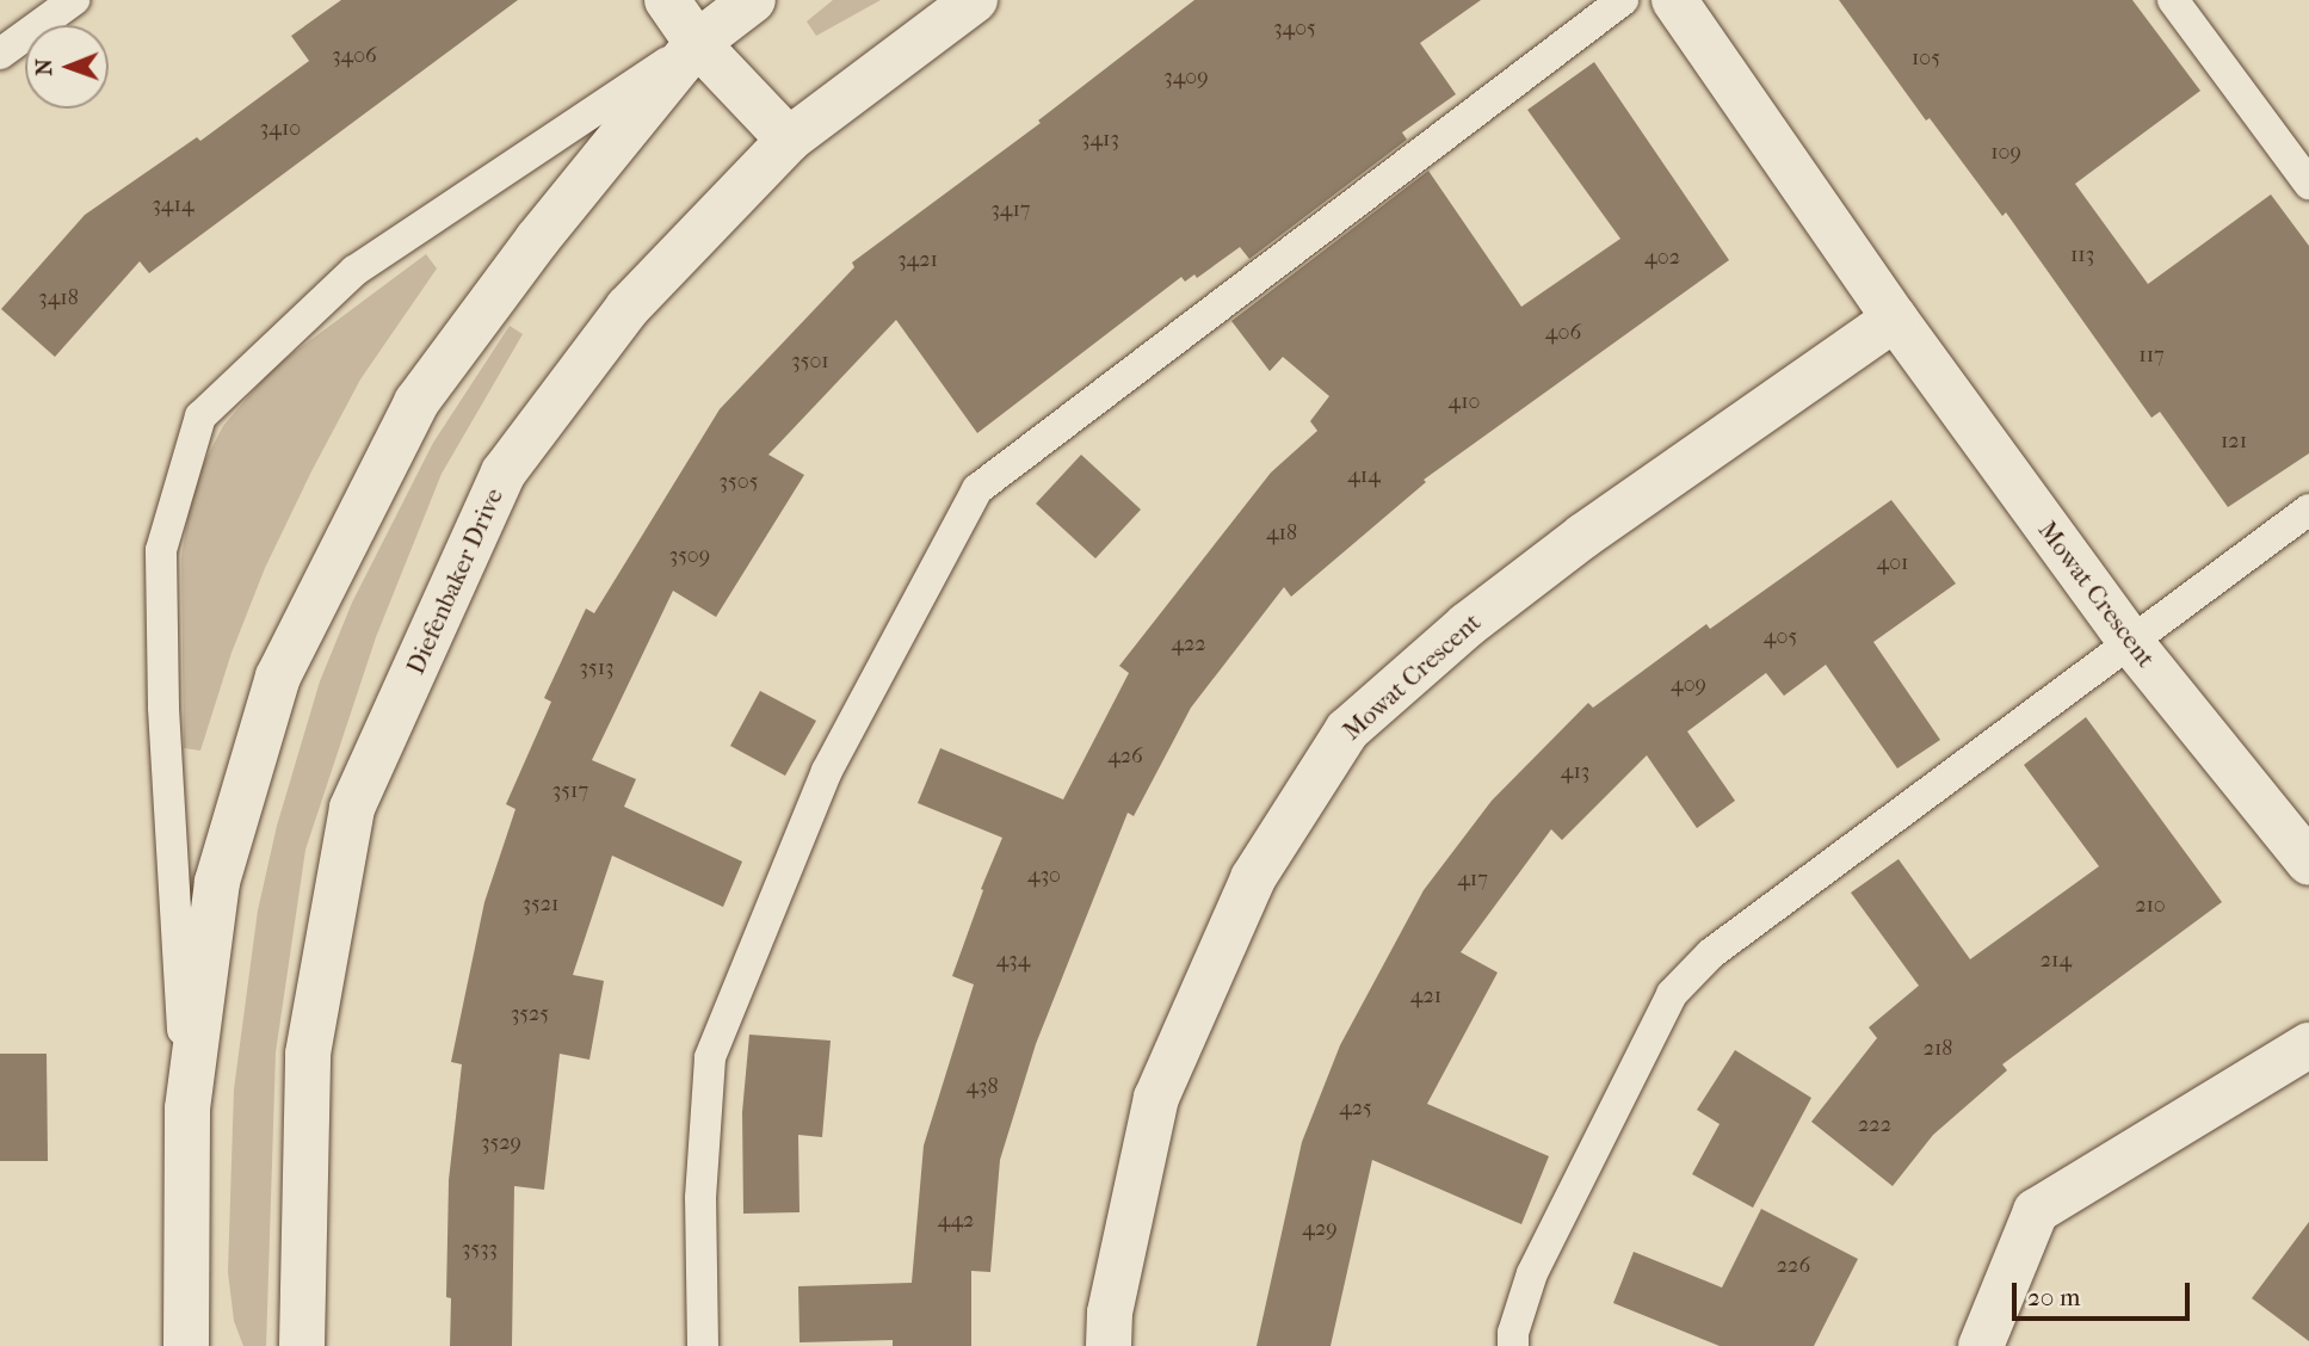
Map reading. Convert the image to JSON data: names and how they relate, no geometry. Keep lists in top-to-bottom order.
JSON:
{
  "streets": {
    "street": ["Diefenbaker Drive", "Mowat Crescent"]
  },
  "house_numbers": [
    "3405",
    "3406",
    "105",
    "3409",
    "3410",
    "3413",
    "109",
    "3414",
    "3417",
    "113",
    "402",
    "3421",
    "3418",
    "406",
    "117",
    "3501",
    "410",
    "121",
    "414",
    "3505",
    "418",
    "3509",
    "401",
    "405",
    "422",
    "3513",
    "409",
    "426",
    "413",
    "3517",
    "430",
    "417",
    "3521",
    "210",
    "434",
    "214",
    "421",
    "3525",
    "218",
    "438",
    "425",
    "222",
    "3529",
    "442",
    "429",
    "3533",
    "226"
  ],
  "scale_bar": "20 m",
  "north": "left"
}
